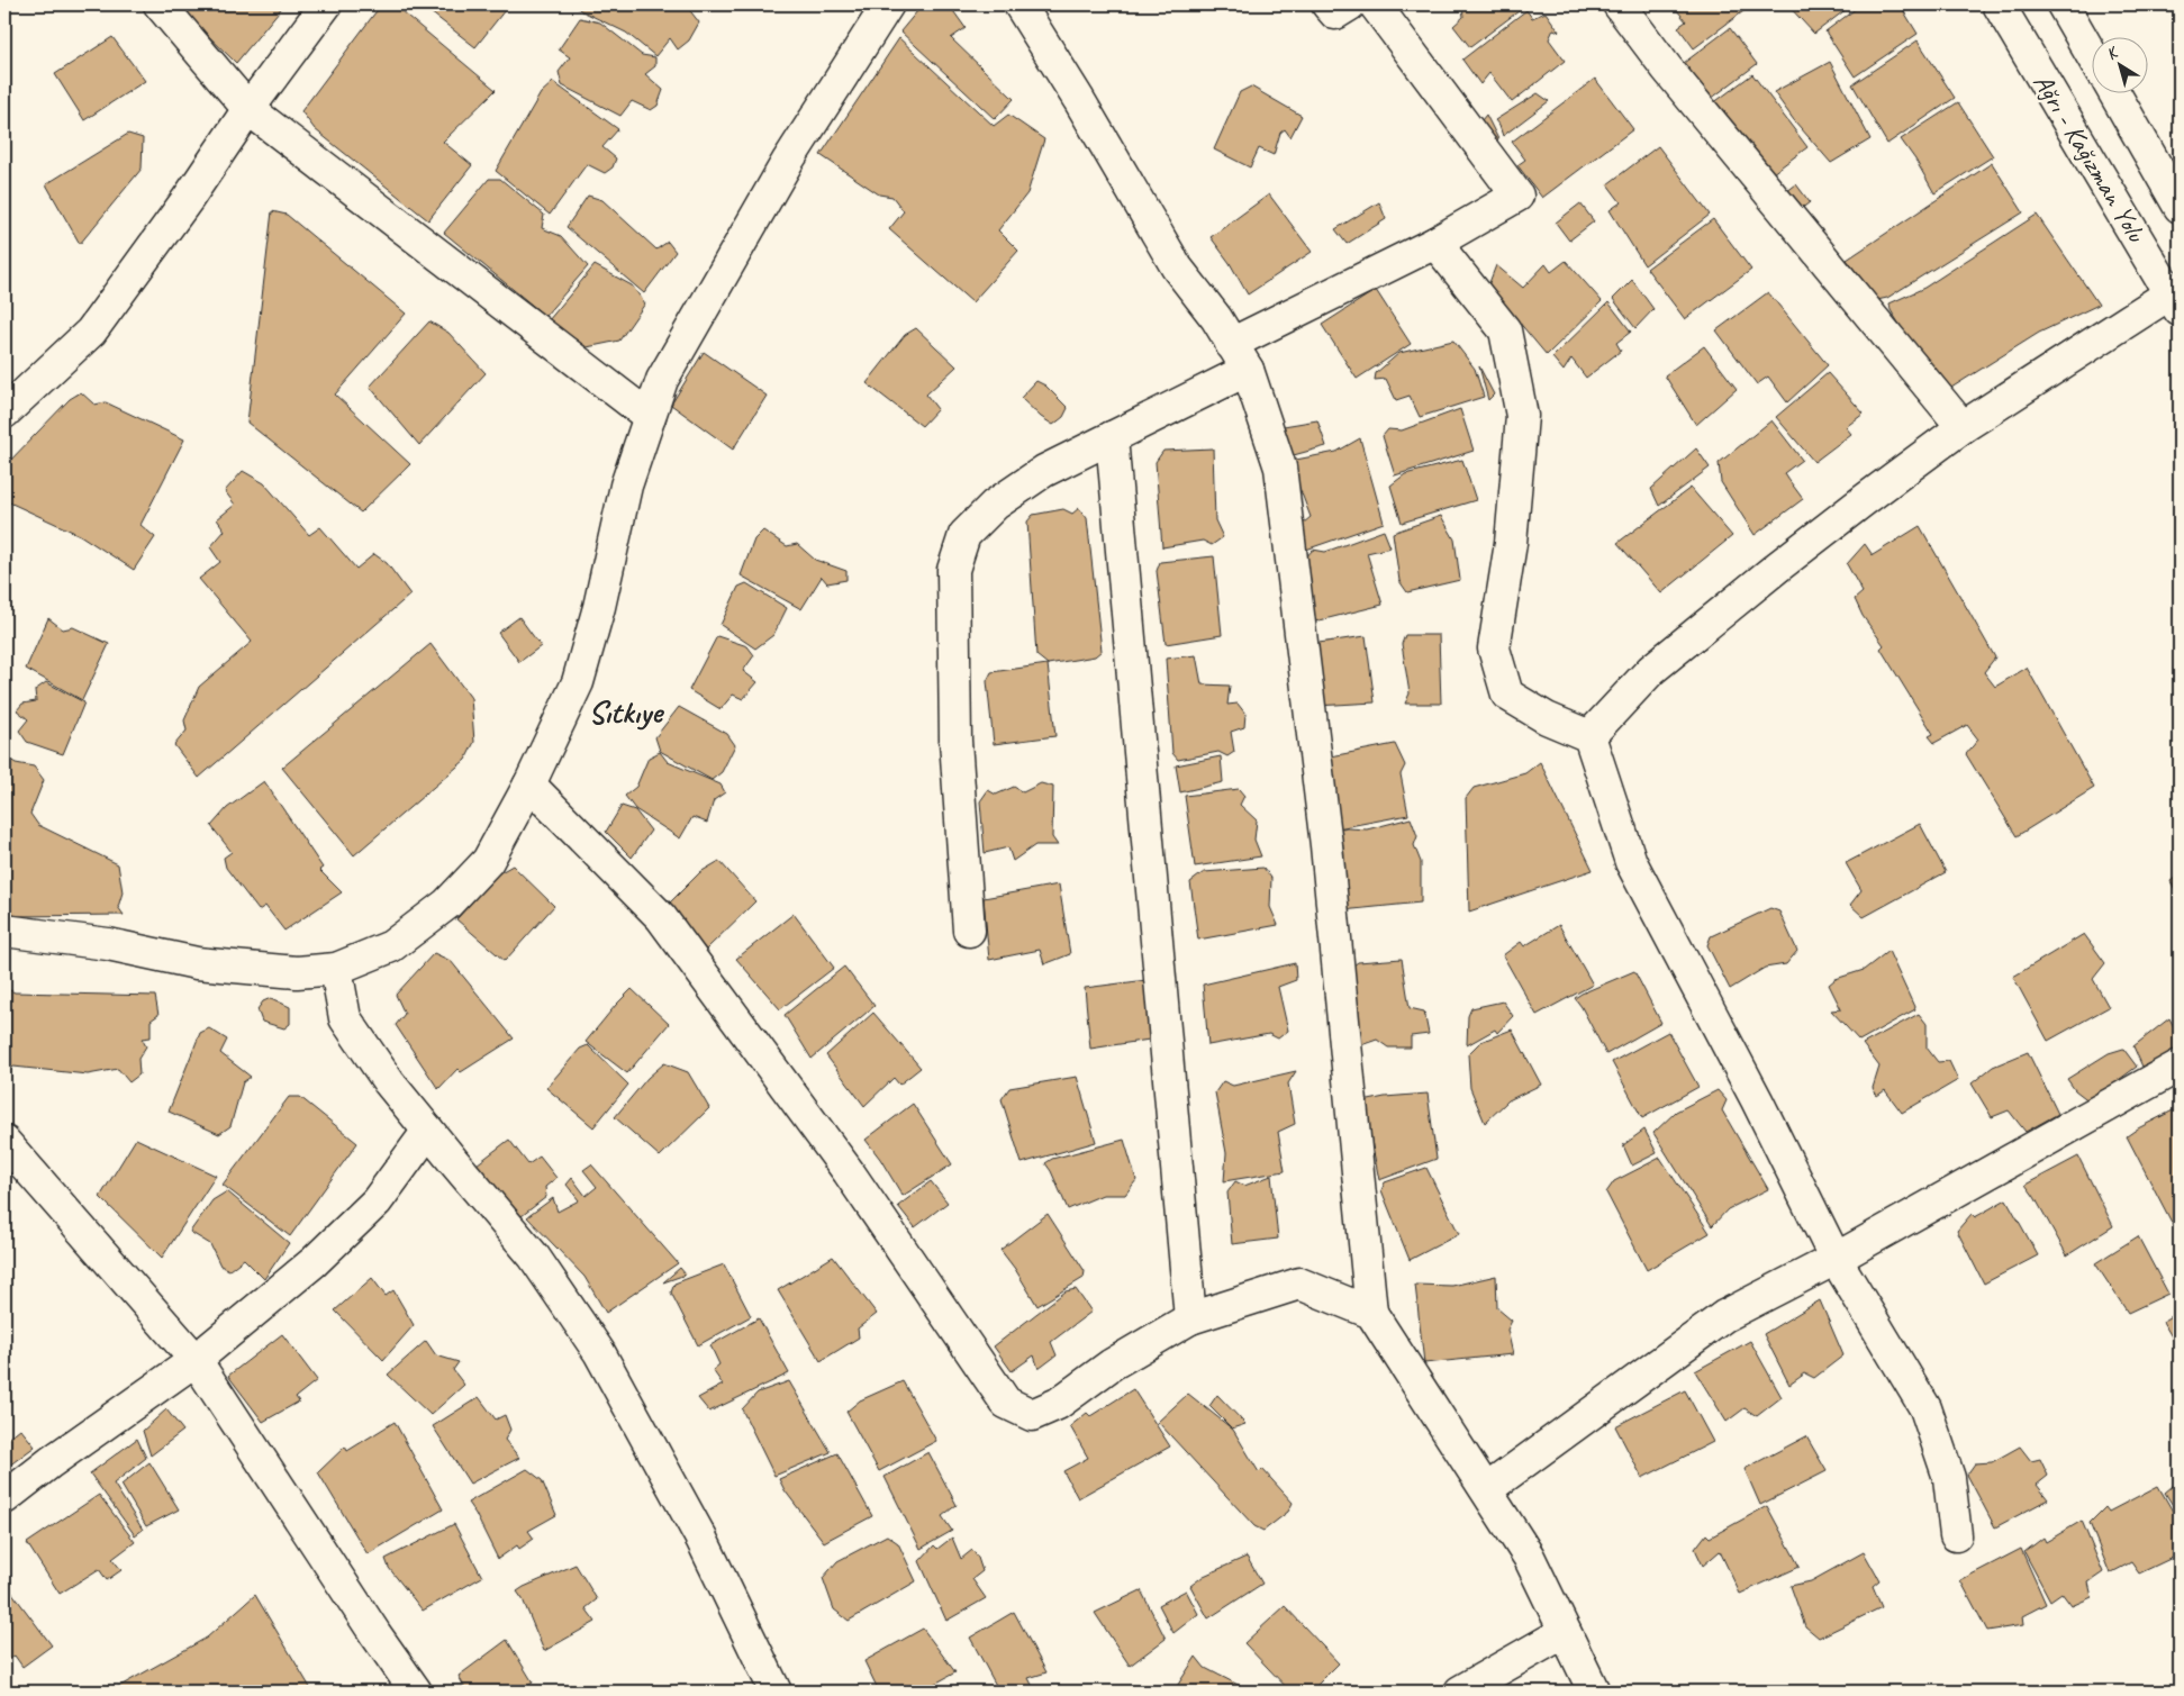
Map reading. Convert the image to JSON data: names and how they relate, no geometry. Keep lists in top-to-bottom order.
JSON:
{
  "streets": {
    "street": ["Ağrı - Kağızman Yolu"]
  },
  "districts": ["Sıtkıye"],
  "north": "top left"
}
